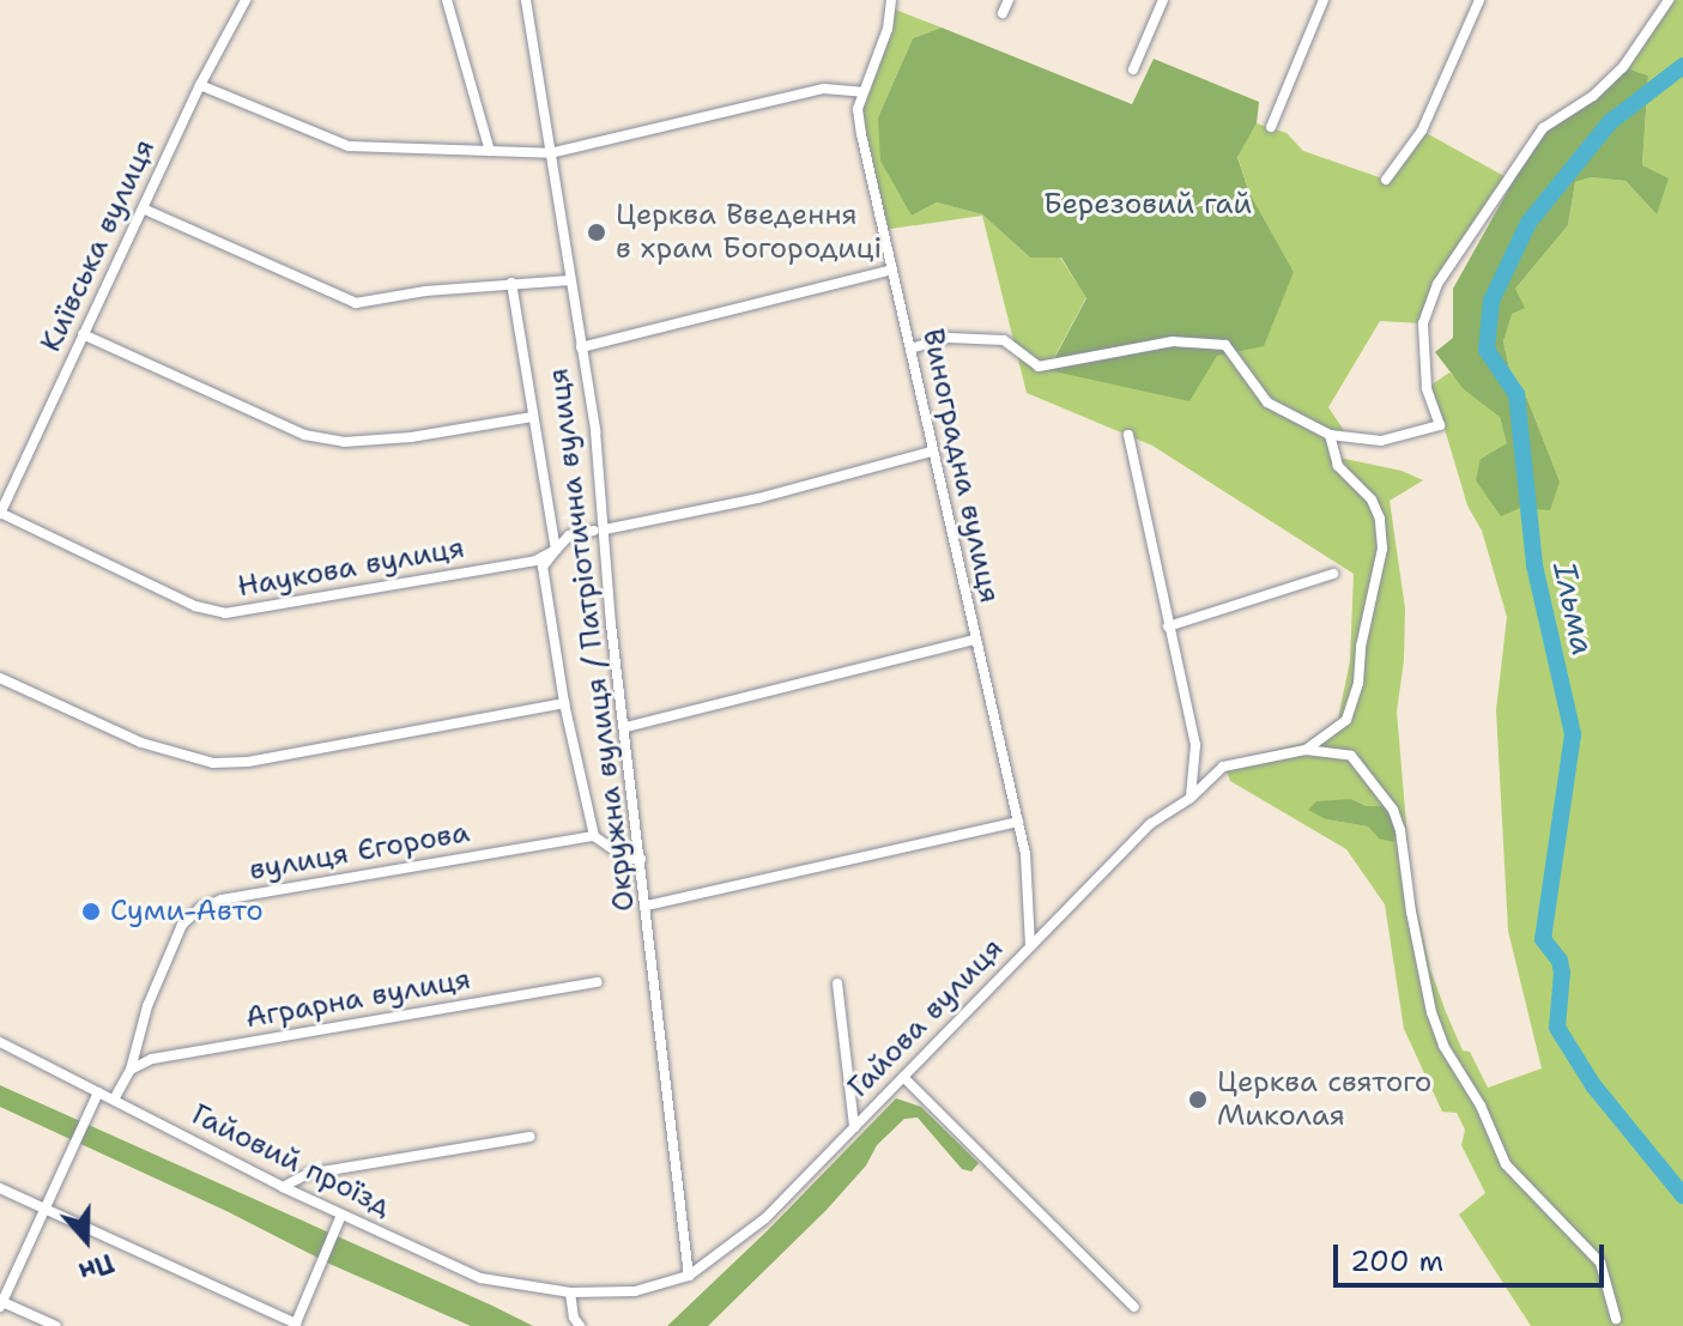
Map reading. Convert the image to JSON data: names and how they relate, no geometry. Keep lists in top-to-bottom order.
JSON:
{
  "streets": {
    "street": [
      "Київська вулиця",
      "Виноградна вулиця",
      "Наукова вулиця",
      "Окружна вулиця / Патріотична вулиця",
      "вулиця Єгорова",
      "Аграрна вулиця",
      "Гайова вулиця",
      "Гайовий проїзд"
    ]
  },
  "crossings": [
    ["Київська вулиця", "Наукова вулиця"],
    ["Виноградна вулиця", "Наукова вулиця"],
    ["Виноградна вулиця", "Гайова вулиця"],
    ["Наукова вулиця", "Окружна вулиця / Патріотична вулиця"],
    ["Окружна вулиця / Патріотична вулиця", "Гайова вулиця"],
    ["вулиця Єгорова", "Аграрна вулиця"],
    ["вулиця Єгорова", "Гайовий проїзд"],
    ["Гайова вулиця", "Гайовий проїзд"]
  ],
  "water": ["Ільма"],
  "parks": ["Березовий гай"],
  "places": ["Церква Введення в храм Богородиці", "Суми-Авто", "Церква святого Миколая"],
  "scale_bar": "200 m",
  "north": "bottom"
}
